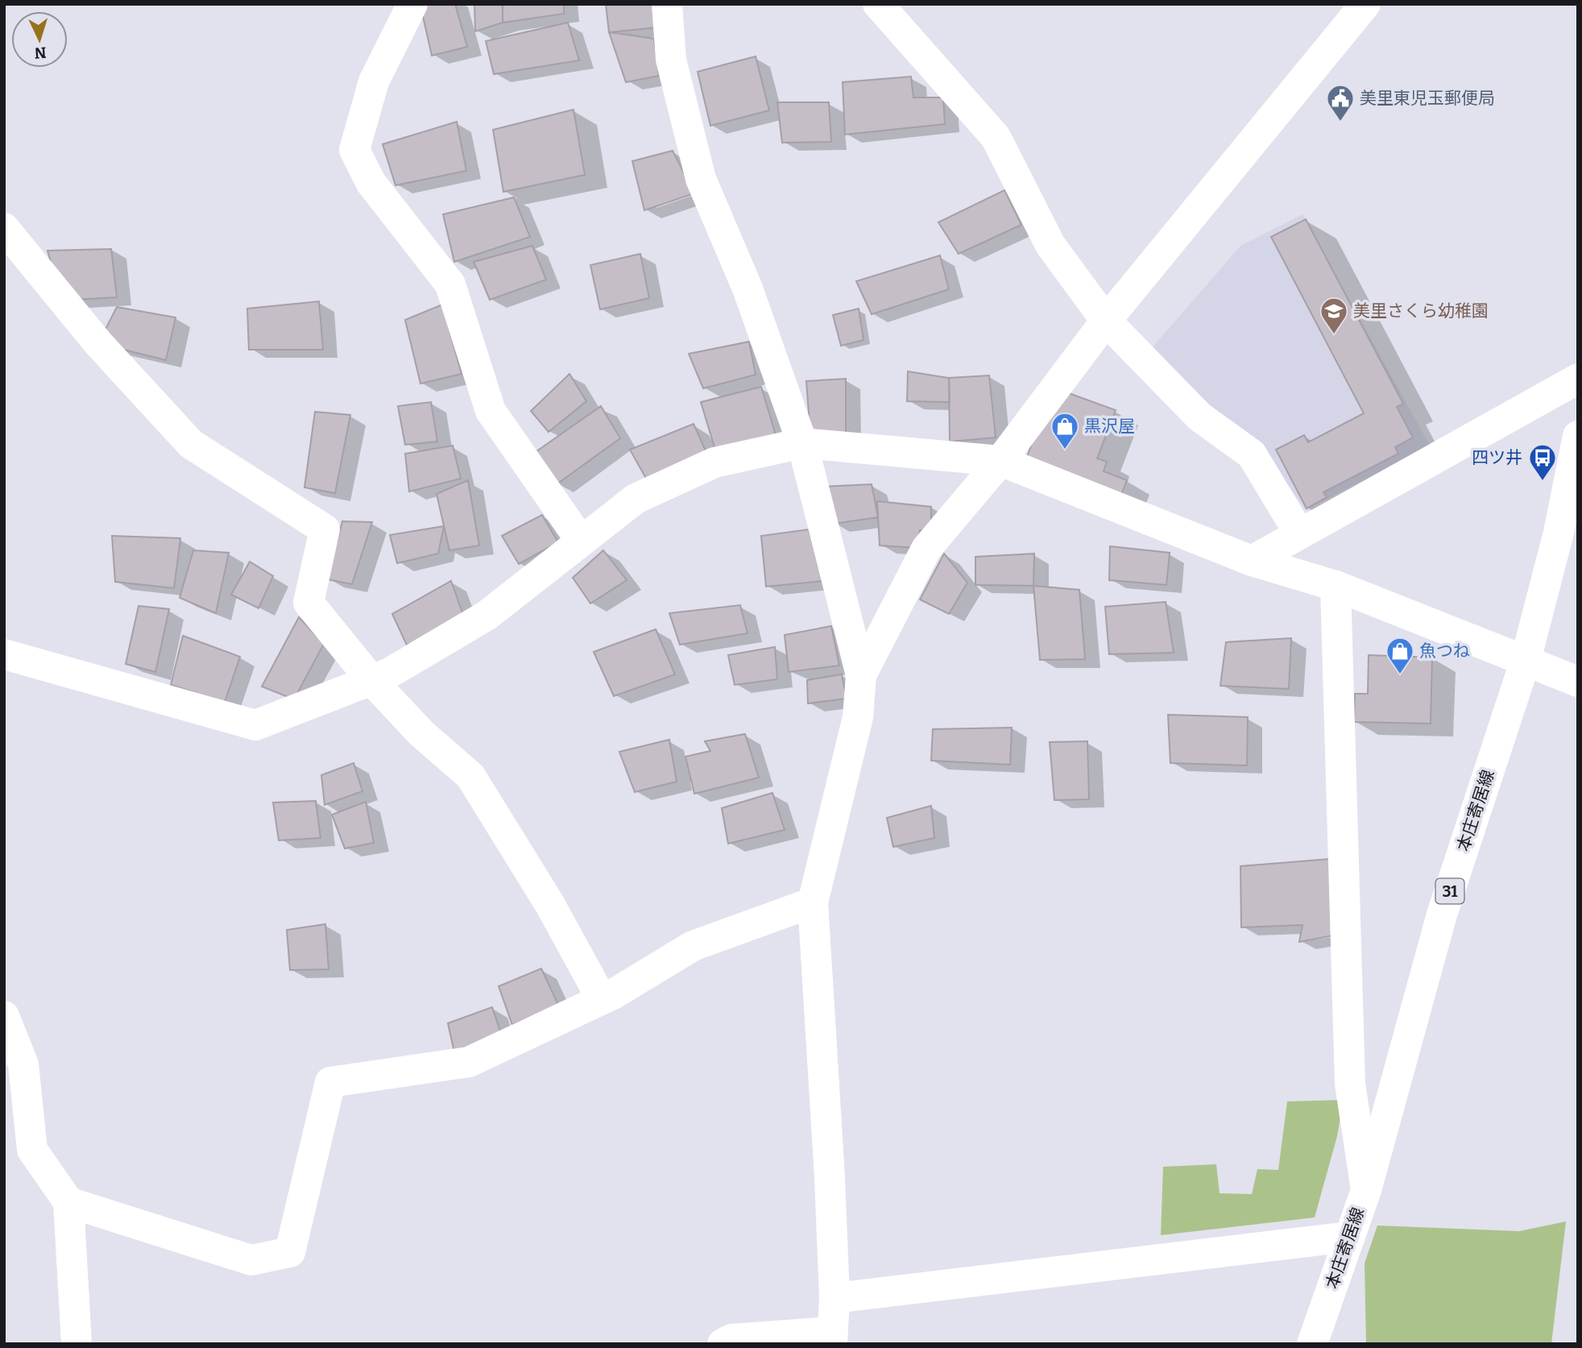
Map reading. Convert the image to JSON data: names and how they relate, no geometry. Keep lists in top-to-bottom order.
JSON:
{
  "streets": {
    "street": ["本庄寄居線", "31"]
  },
  "places": {
    "public building": ["美里東児玉郵便局"],
    "school or university": ["美里さくら幼稚園"],
    "shop": ["黒沢屋", "魚つね"],
    "bus stop": ["四ツ井"]
  },
  "north": "bottom"
}
